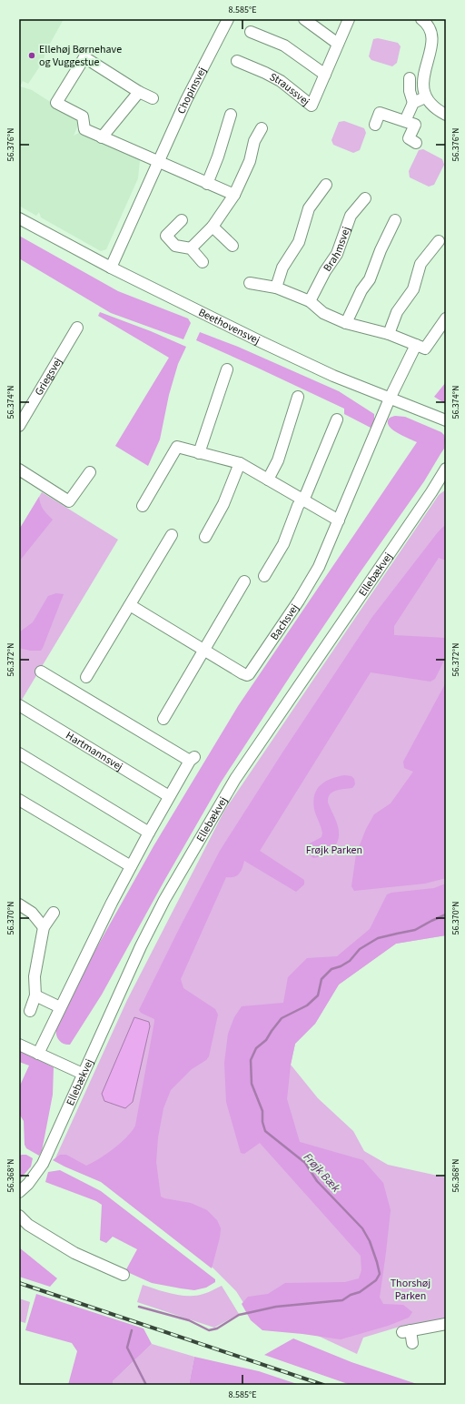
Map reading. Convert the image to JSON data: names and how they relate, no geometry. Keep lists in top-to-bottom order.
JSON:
{
  "streets": {
    "street": [
      "Straussvej",
      "Chopinsvej",
      "Brahmsvej",
      "Beethovensvej",
      "Griegsvej",
      "Ellebækvej",
      "Bachsvej",
      "Hartmannsvej"
    ]
  },
  "crossings": [
    ["Chopinsvej", "Beethovensvej"],
    ["Beethovensvej", "Bachsvej"]
  ],
  "water": ["Frøjk Bæk"],
  "parks": ["Frøjk Parken", "Thorshøj Parken"],
  "places": ["Ellehøj Børnehave og Vuggestue"],
  "coordinates": [
    "8.585°E",
    "56.376°N",
    "56.374°N",
    "56.372°N",
    "56.370°N",
    "56.368°N"
  ]
}
